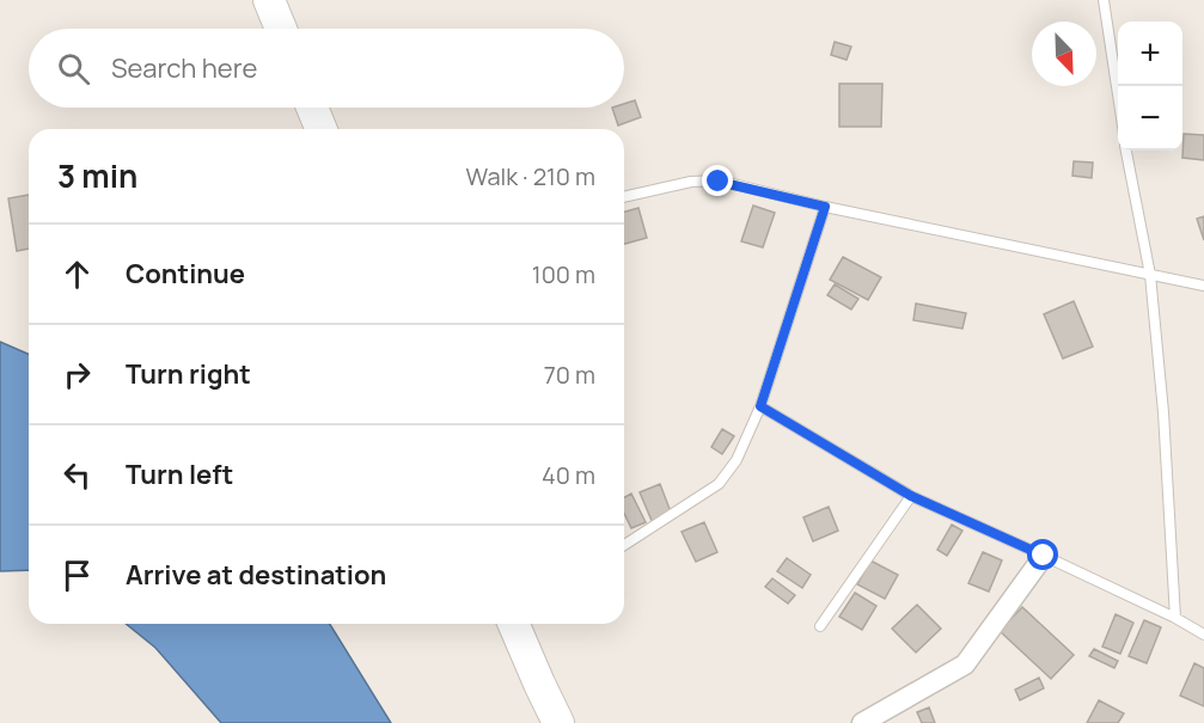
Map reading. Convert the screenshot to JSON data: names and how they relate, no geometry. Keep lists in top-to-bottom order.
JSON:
{
  "north": "bottom right",
  "page": {
    "map_buttons": ["+", "−"],
    "search": "Search here",
    "heading": ["3 min", "Walk · 210 m"],
    "list": [
      ["Continue", "100 m"],
      ["Turn right", "70 m"],
      ["Turn left", "40 m"],
      "Arrive at destination"
    ]
  }
}
